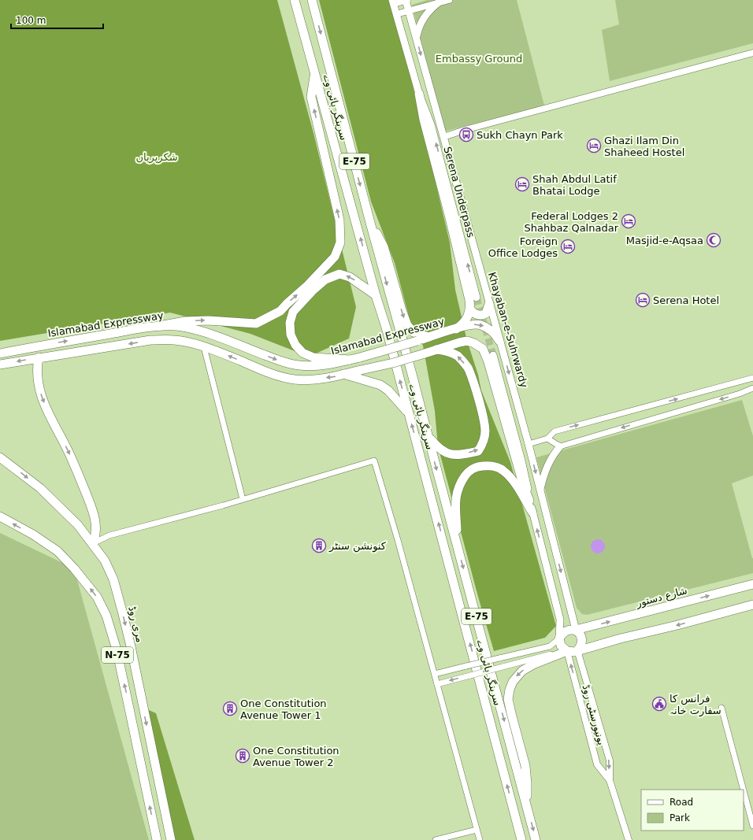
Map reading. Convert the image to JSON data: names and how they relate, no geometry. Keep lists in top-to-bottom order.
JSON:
{
  "streets": {
    "main road": [
      "سرینگر ہائی وے",
      "E-75",
      "Serena Underpass",
      "Islamabad Expressway",
      "Khayaban-e-Suhrwardy",
      "شارع دستور",
      "مری روڈ",
      "N-75"
    ],
    "street": ["یونیورسٹی روڈ"]
  },
  "crossings": [
    ["Islamabad Expressway", "Khayaban-e-Suhrwardy"],
    ["Khayaban-e-Suhrwardy", "شارع دستور"],
    ["Khayaban-e-Suhrwardy", "یونیورسٹی روڈ"],
    ["شارع دستور", "یونیورسٹی روڈ"]
  ],
  "parks": ["Embassy Ground", "شکرپریاں"],
  "places": {
    "bus stop": ["Sukh Chayn Park"],
    "hotel": [
      "Ghazi Ilam Din Shaheed Hostel",
      "Shah Abdul Latif Bhatai Lodge",
      "Federal Lodges 2 Shahbaz Qalnadar",
      "Foreign Office Lodges",
      "Serena Hotel"
    ],
    "mosque": ["Masjid-e-Aqsaa"],
    "building": ["کنونشن سنٹر", "One Constitution Avenue Tower 1", "One Constitution Avenue Tower 2"],
    "public building": ["فرانس کا سفارت خانہ"]
  },
  "legend": ["Road", "Park"],
  "scale_bar": "100 m"
}
